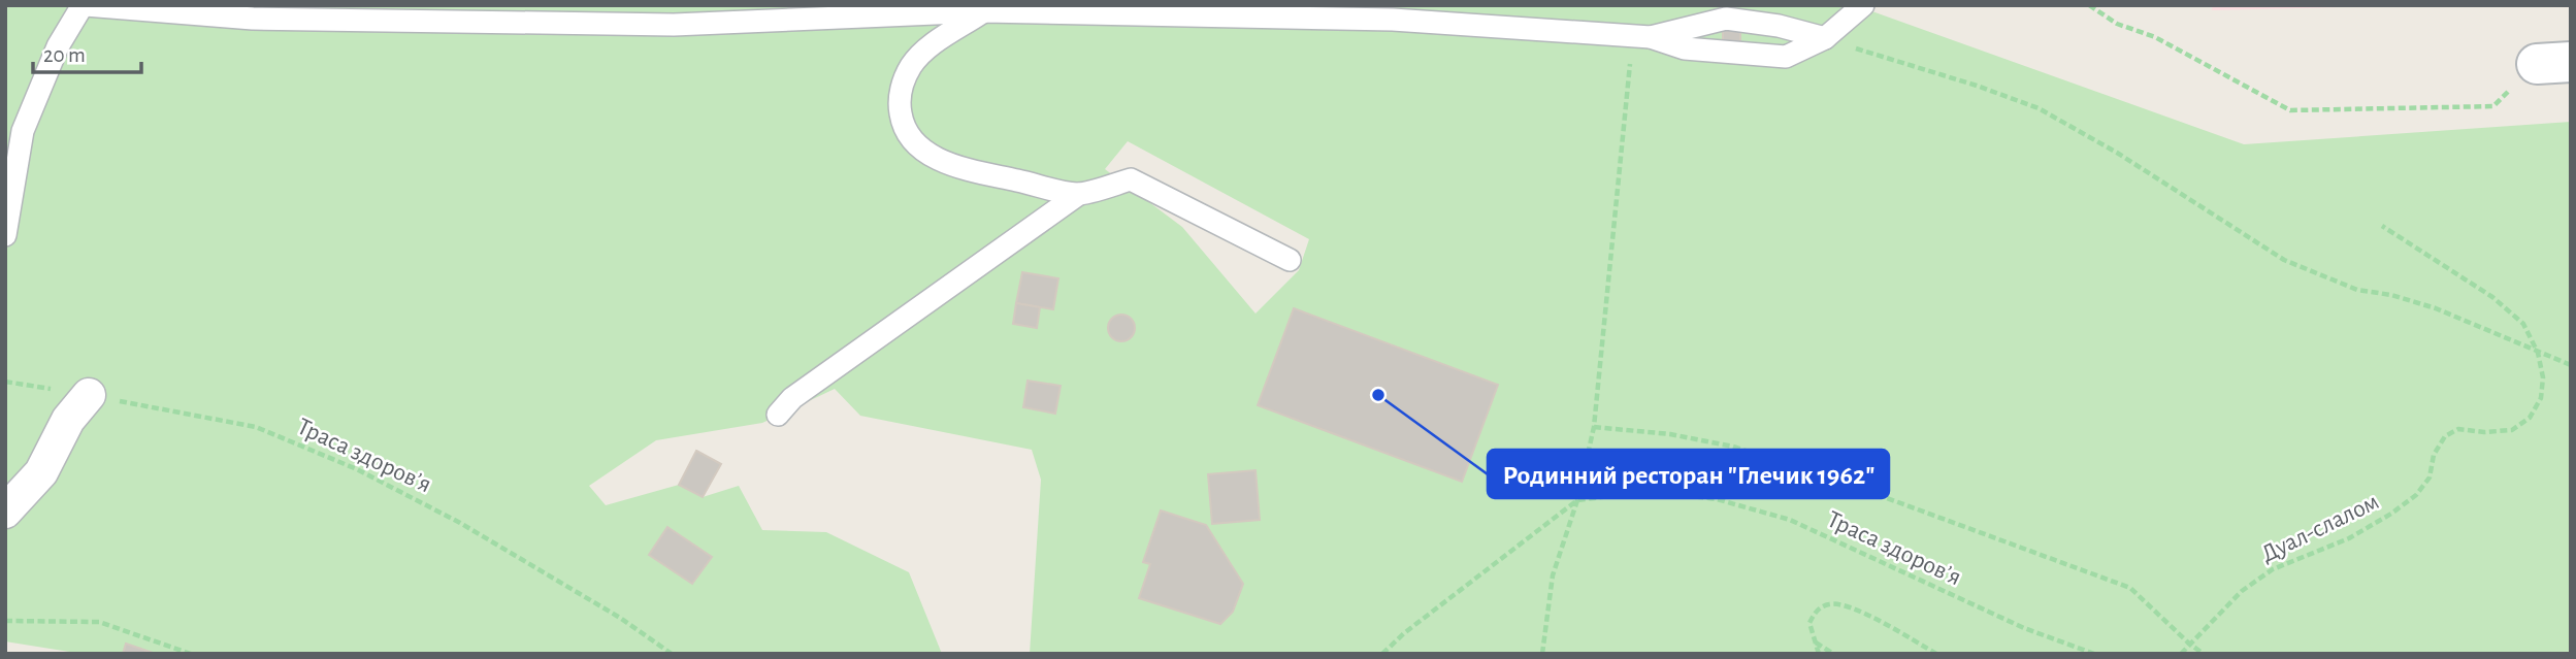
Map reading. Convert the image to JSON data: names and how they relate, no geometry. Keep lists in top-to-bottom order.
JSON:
{
  "streets": {
    "path": ["Траса здоров’я", "Дуал-слалом"]
  },
  "places": ["Родинний ресторан \"Глечик 1962\""],
  "scale_bar": "20 m"
}
